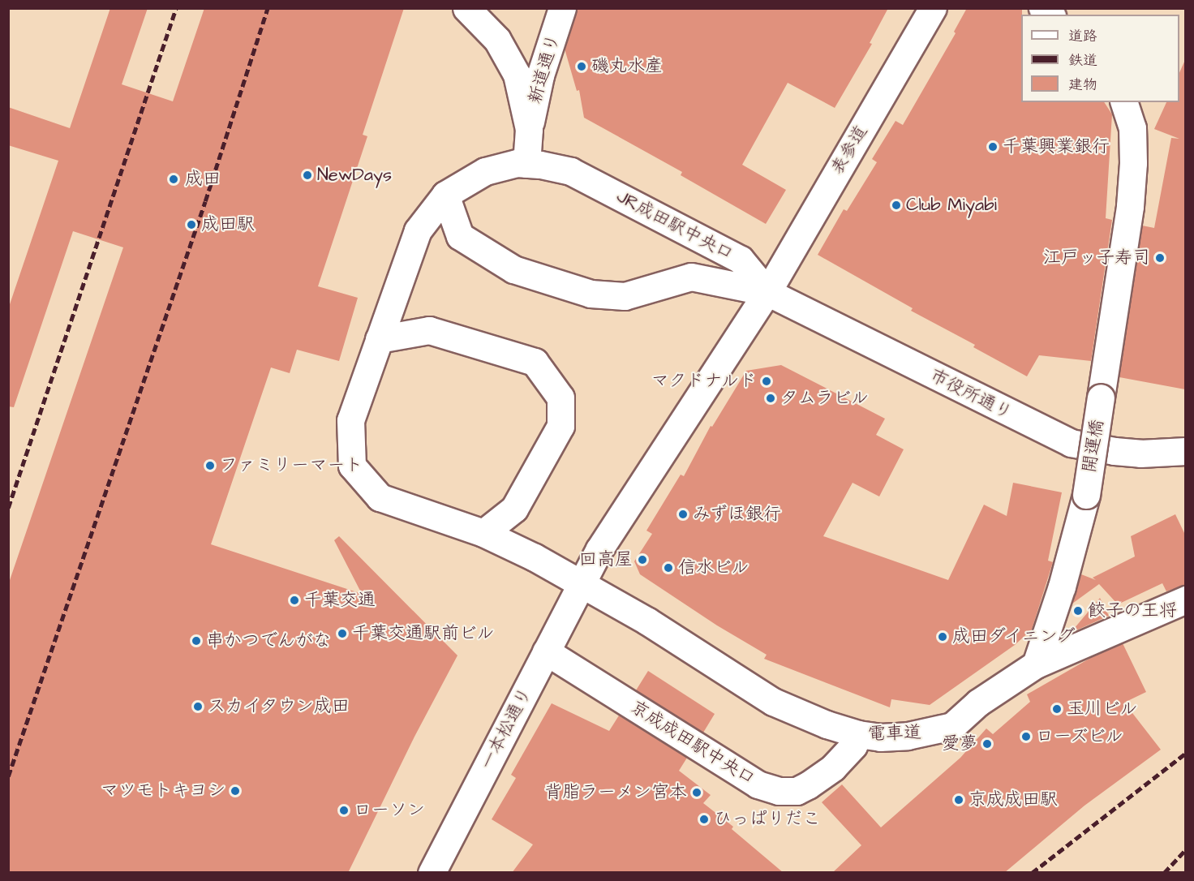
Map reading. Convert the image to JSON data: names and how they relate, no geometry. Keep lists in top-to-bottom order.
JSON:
{
  "streets": {
    "street": [
      "新道通り",
      "表参道",
      "JR成田駅中央口",
      "市役所通り",
      "開運橋",
      "一本松通り",
      "電車道",
      "京成成田駅中央口"
    ]
  },
  "crossings": [
    ["表参道", "JR成田駅中央口"],
    ["表参道", "市役所通り"],
    ["表参道", "一本松通り"],
    ["表参道", "電車道"],
    ["JR成田駅中央口", "市役所通り"],
    ["JR成田駅中央口", "一本松通り"],
    ["JR成田駅中央口", "電車道"],
    ["開運橋", "電車道"],
    ["一本松通り", "電車道"],
    ["一本松通り", "京成成田駅中央口"],
    ["電車道", "京成成田駅中央口"]
  ],
  "places": [
    "磯丸水產",
    "千葉興業銀行",
    "NewDays",
    "成田",
    "Club Miyabi",
    "成田駅",
    "江戸ッ子寿司",
    "マクドナルド",
    "タムラビル",
    "ファミリーマート",
    "みずほ銀行",
    "回高屋",
    "信水ビル",
    "千葉交通",
    "餃子の王将",
    "千葉交通駅前ビル",
    "成田ダイニング",
    "串かつでんがな",
    "スカイタウン成田",
    "玉川ビル",
    "ローズビル",
    "愛夢",
    "マツモトキヨシ",
    "背脂ラーメン宮本",
    "京成成田駅",
    "ローソン",
    "ひっぱりだこ"
  ],
  "legend": ["道路", "鉄道", "建物"]
}
